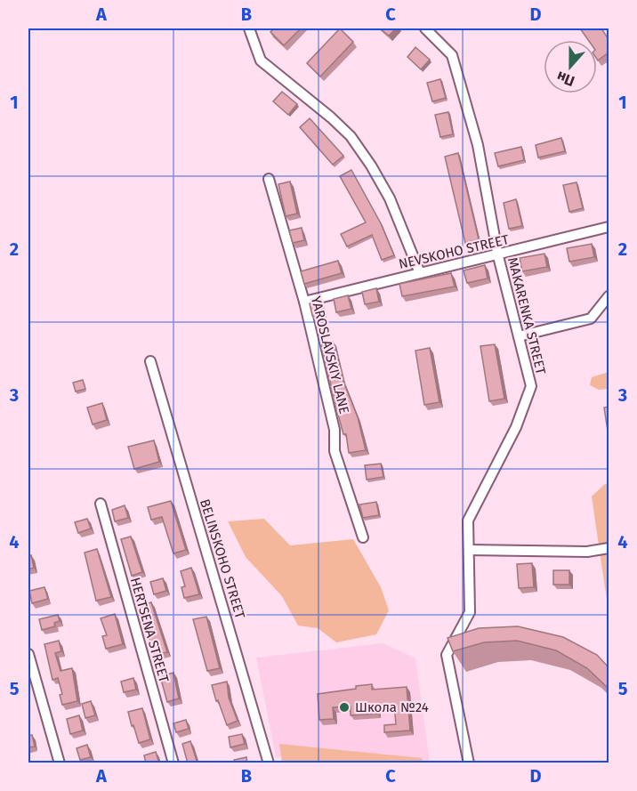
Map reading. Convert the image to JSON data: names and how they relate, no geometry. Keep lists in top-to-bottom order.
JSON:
{
  "streets": {
    "street": [
      "NEVSKOHO STREET",
      "MAKARENKA STREET",
      "YAROSLAVSKIY LANE",
      "BELINSKOHO STREET",
      "HERTSENA STREET"
    ]
  },
  "crossings": [
    ["NEVSKOHO STREET", "MAKARENKA STREET"],
    ["NEVSKOHO STREET", "YAROSLAVSKIY LANE"]
  ],
  "places": ["Школа №24"],
  "north": "bottom",
  "grid": {
    "columns": [
      "A",
      "B",
      "C",
      "D"
    ],
    "rows": [
      "1",
      "2",
      "3",
      "4",
      "5"
    ]
  }
}
